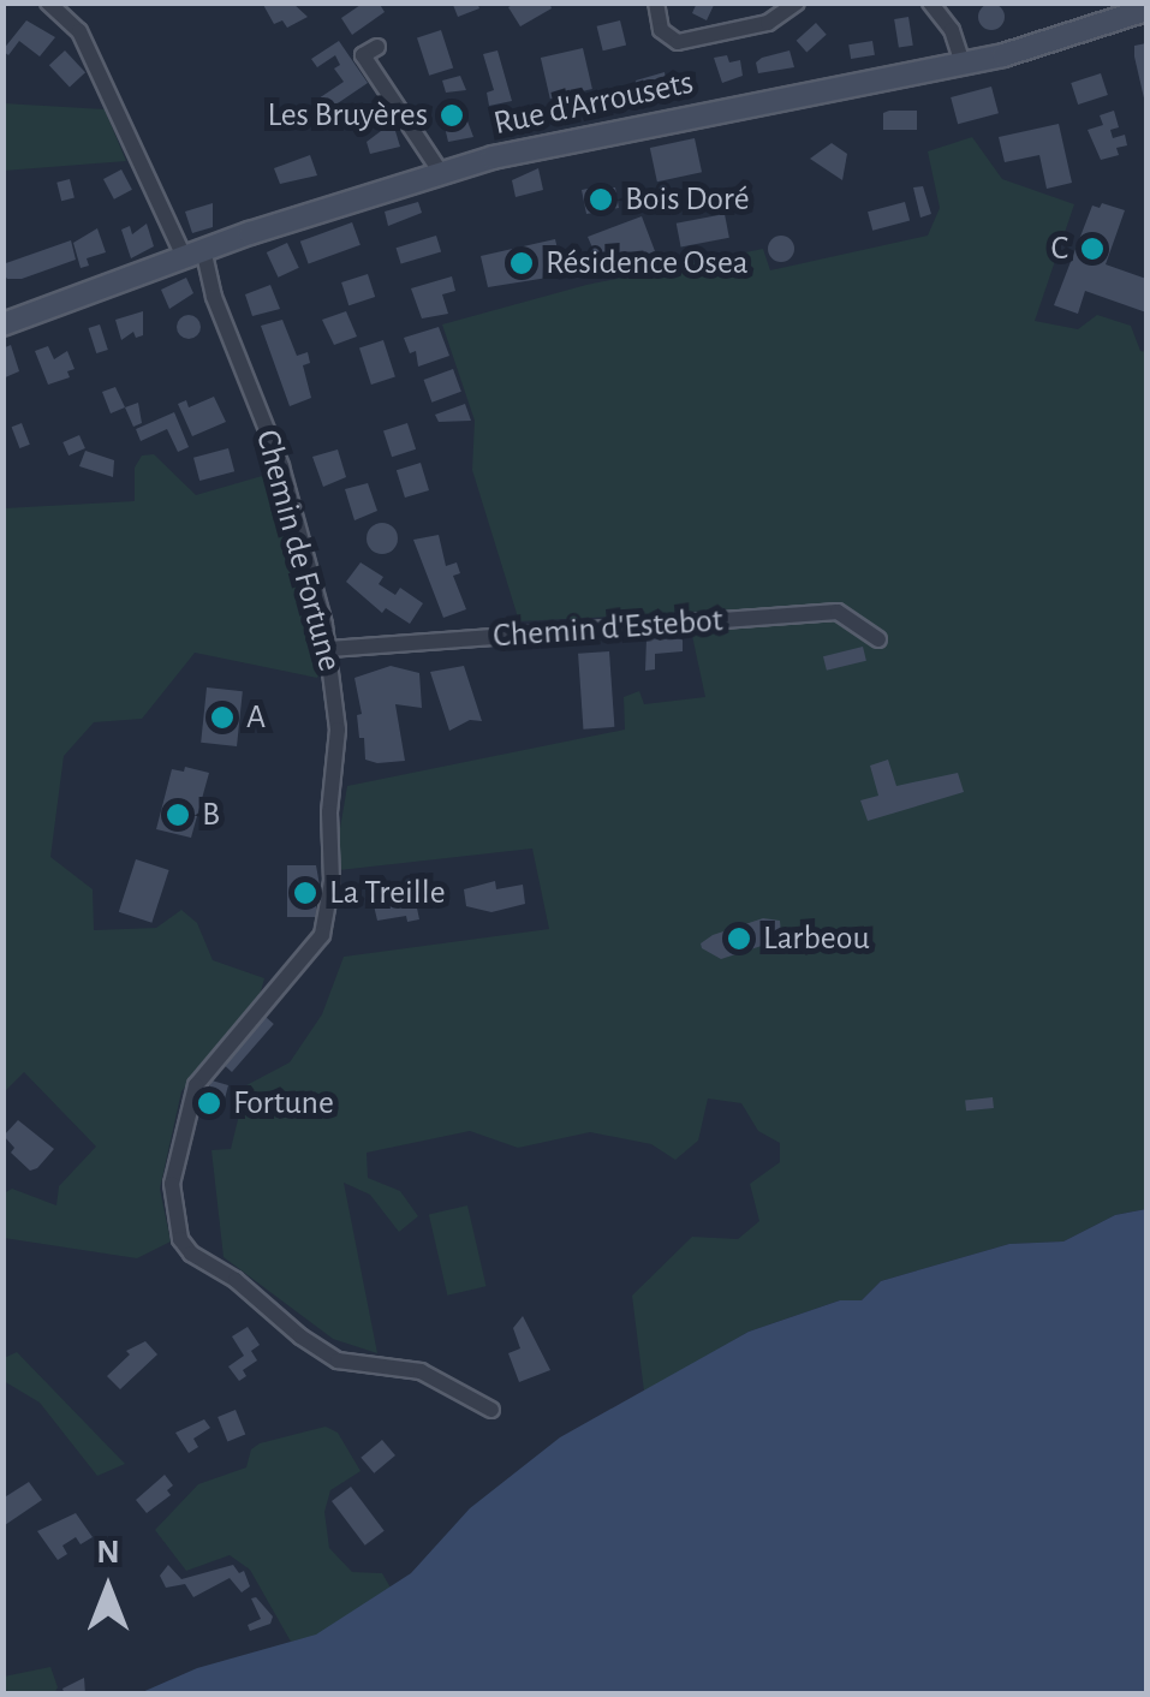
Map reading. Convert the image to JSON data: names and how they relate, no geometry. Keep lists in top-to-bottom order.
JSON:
{
  "streets": {
    "main road": ["Rue d'Arrousets"],
    "street": ["Chemin de Fortune", "Chemin d'Estebot"]
  },
  "crossings": [
    ["Rue d'Arrousets", "Chemin de Fortune"],
    ["Chemin de Fortune", "Chemin d'Estebot"]
  ],
  "places": [
    "Les Bruyères",
    "Bois Doré",
    "C",
    "Résidence Osea",
    "A",
    "B",
    "La Treille",
    "Larbeou",
    "Fortune"
  ],
  "north": "top"
}
